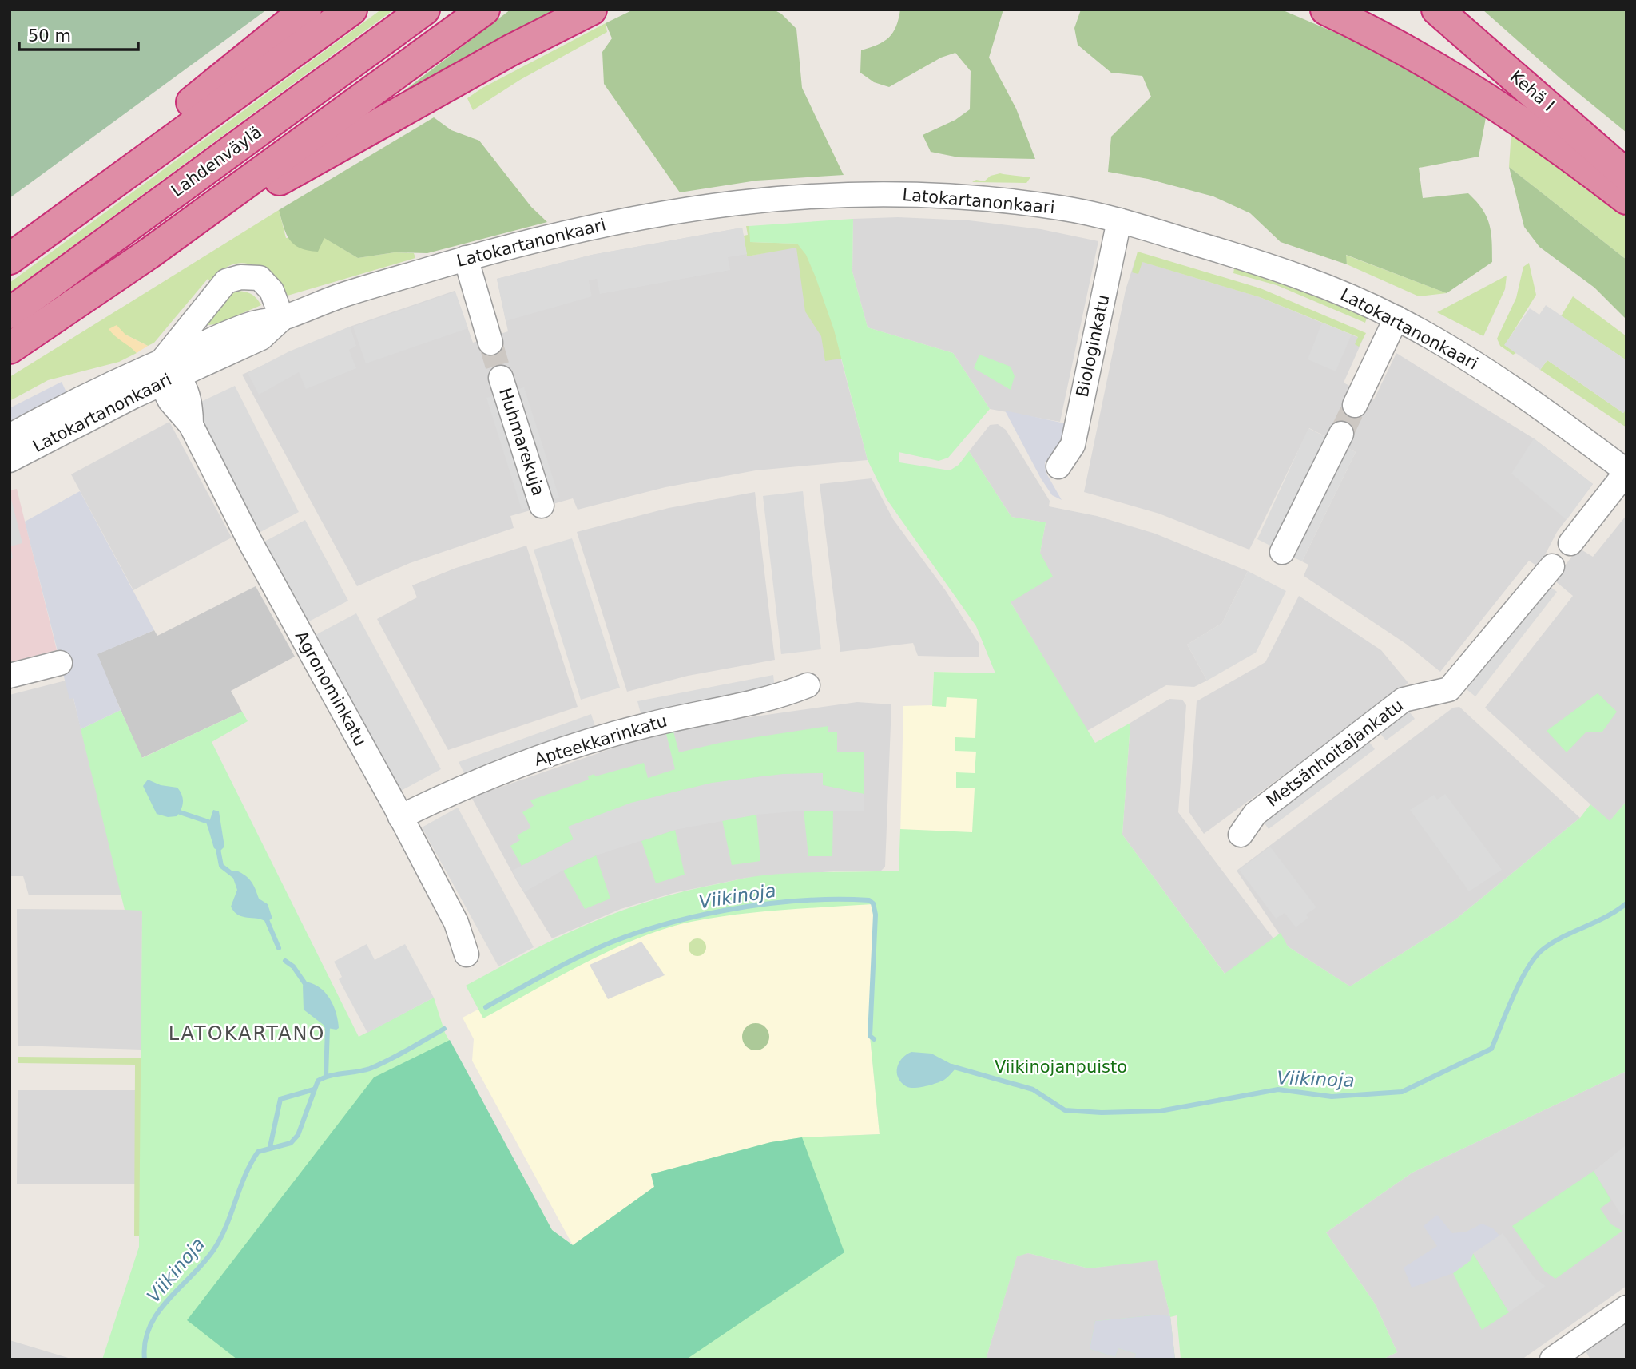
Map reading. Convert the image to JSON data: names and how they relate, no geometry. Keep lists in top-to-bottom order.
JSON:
{
  "streets": {
    "highway": ["Kehä I", "Lahdenväylä"],
    "street": [
      "Latokartanonkaari",
      "Biologinkatu",
      "Huhmarekuja",
      "Agronominkatu",
      "Apteekkarinkatu",
      "Metsänhoitajankatu"
    ]
  },
  "crossings": [
    ["Latokartanonkaari", "Biologinkatu"],
    ["Latokartanonkaari", "Agronominkatu"],
    ["Agronominkatu", "Apteekkarinkatu"]
  ],
  "districts": ["LATOKARTANO"],
  "water": ["Viikinoja"],
  "parks": ["Viikinojanpuisto"],
  "scale_bar": "50 m"
}
